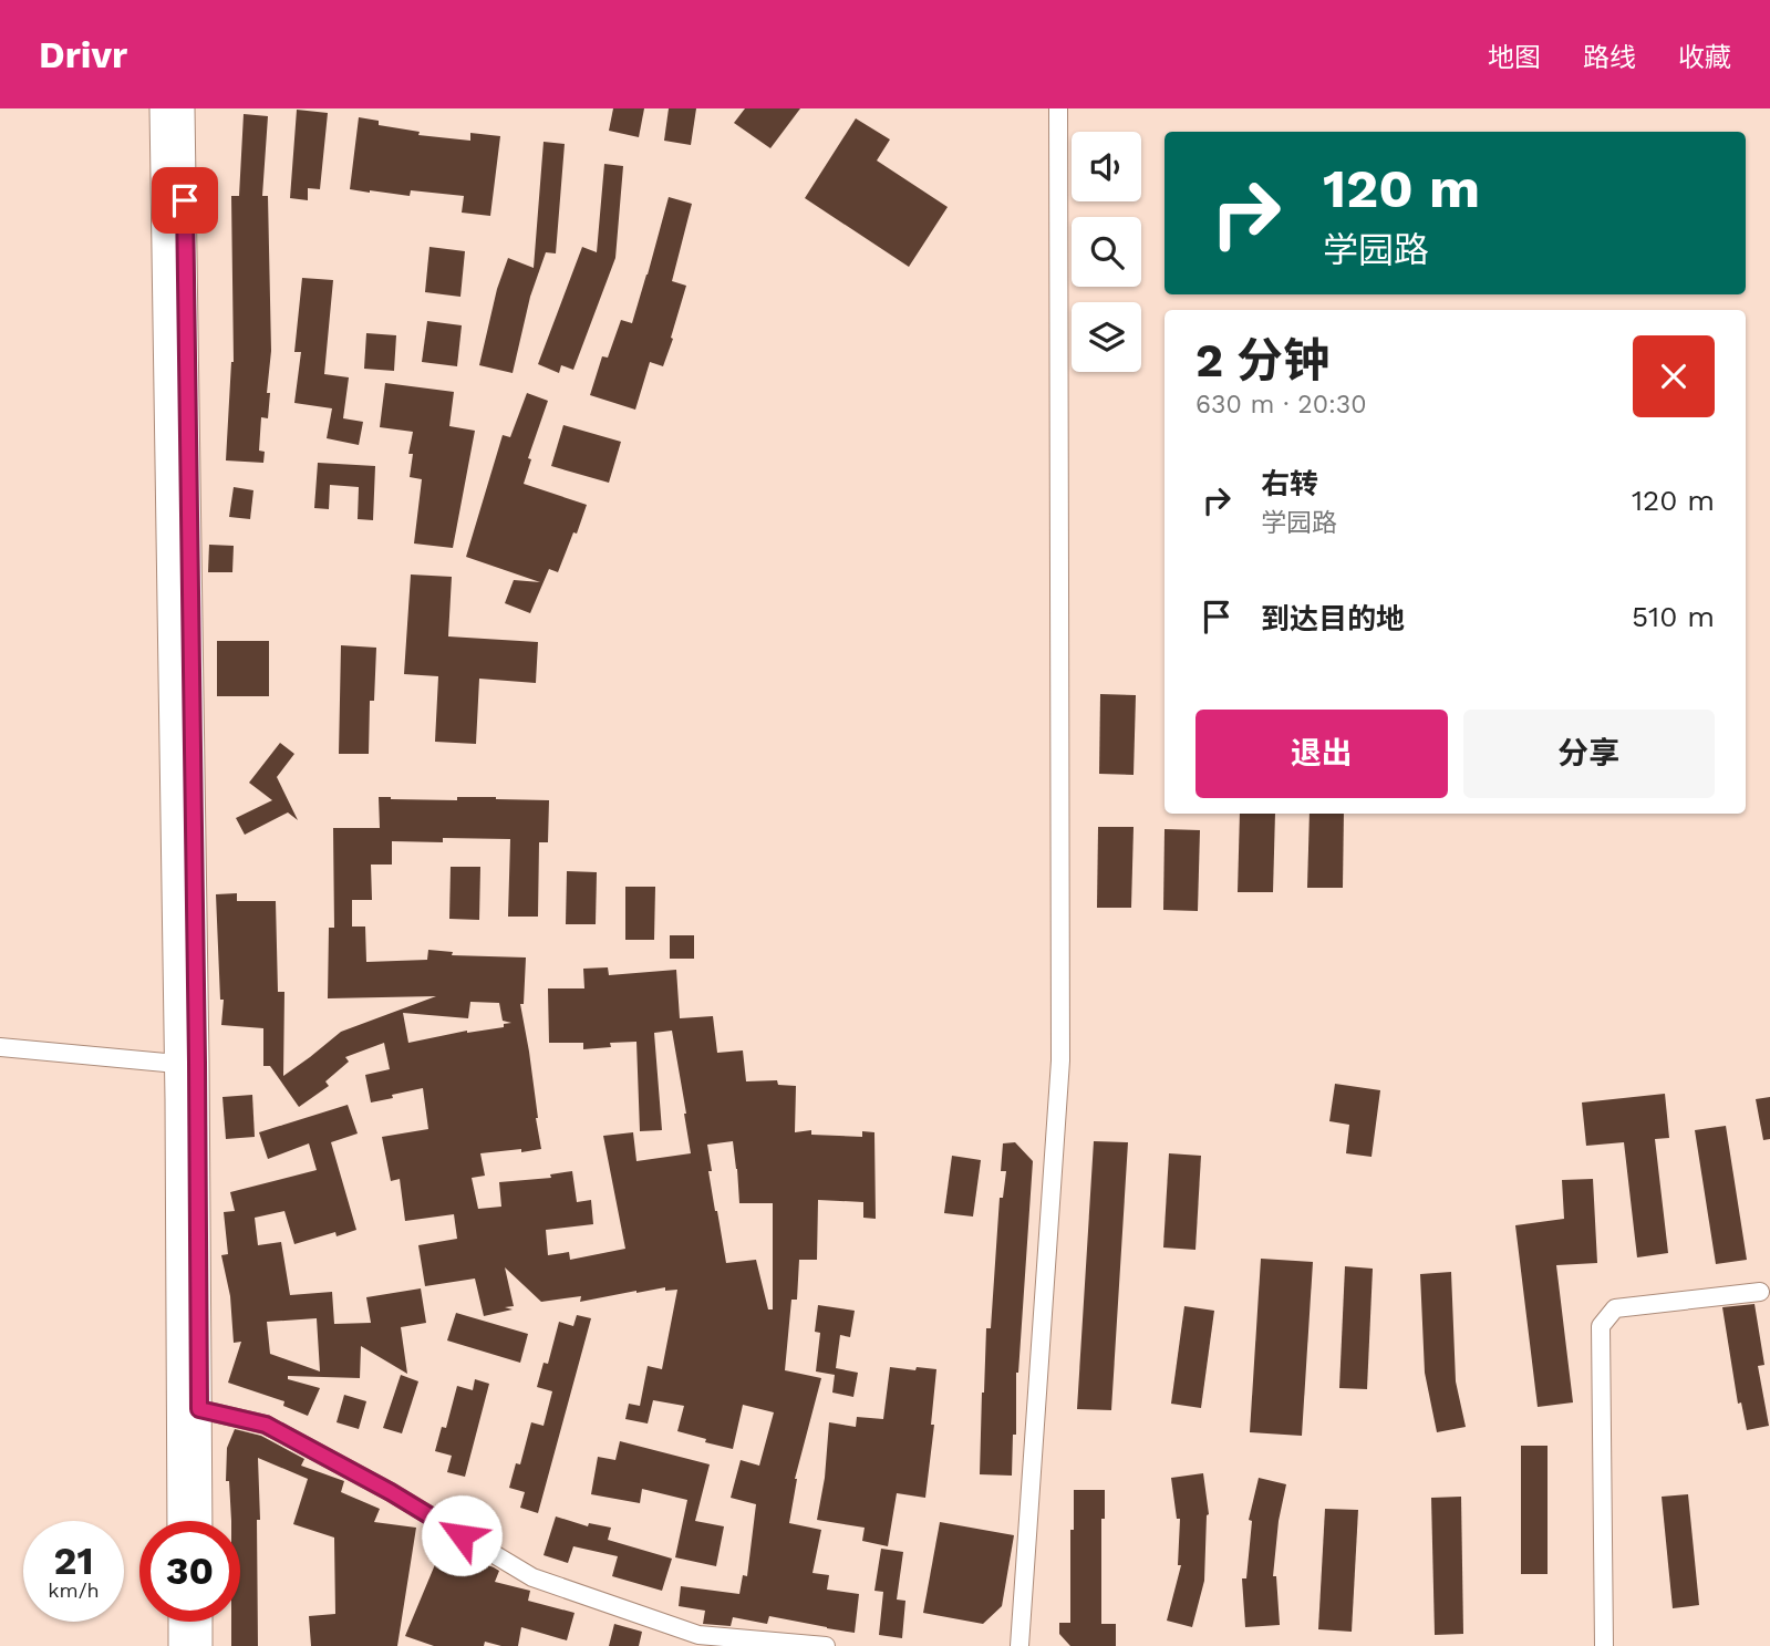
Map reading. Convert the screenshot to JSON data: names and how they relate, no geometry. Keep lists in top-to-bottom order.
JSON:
{
  "page": {
    "header": "Drivr",
    "nav": ["地图", "路线", "收藏"],
    "turn": ["120 m", "学园路"],
    "heading": ["2 分钟", "630 m · 20:30"],
    "list": [
      {
        "name": "右转",
        "note": "学园路",
        "value": "120 m"
      },
      {
        "name": "到达目的地",
        "value": "510 m"
      }
    ],
    "buttons": ["退出", "分享"],
    "speed": "21 km/h",
    "limit": "30"
  }
}
